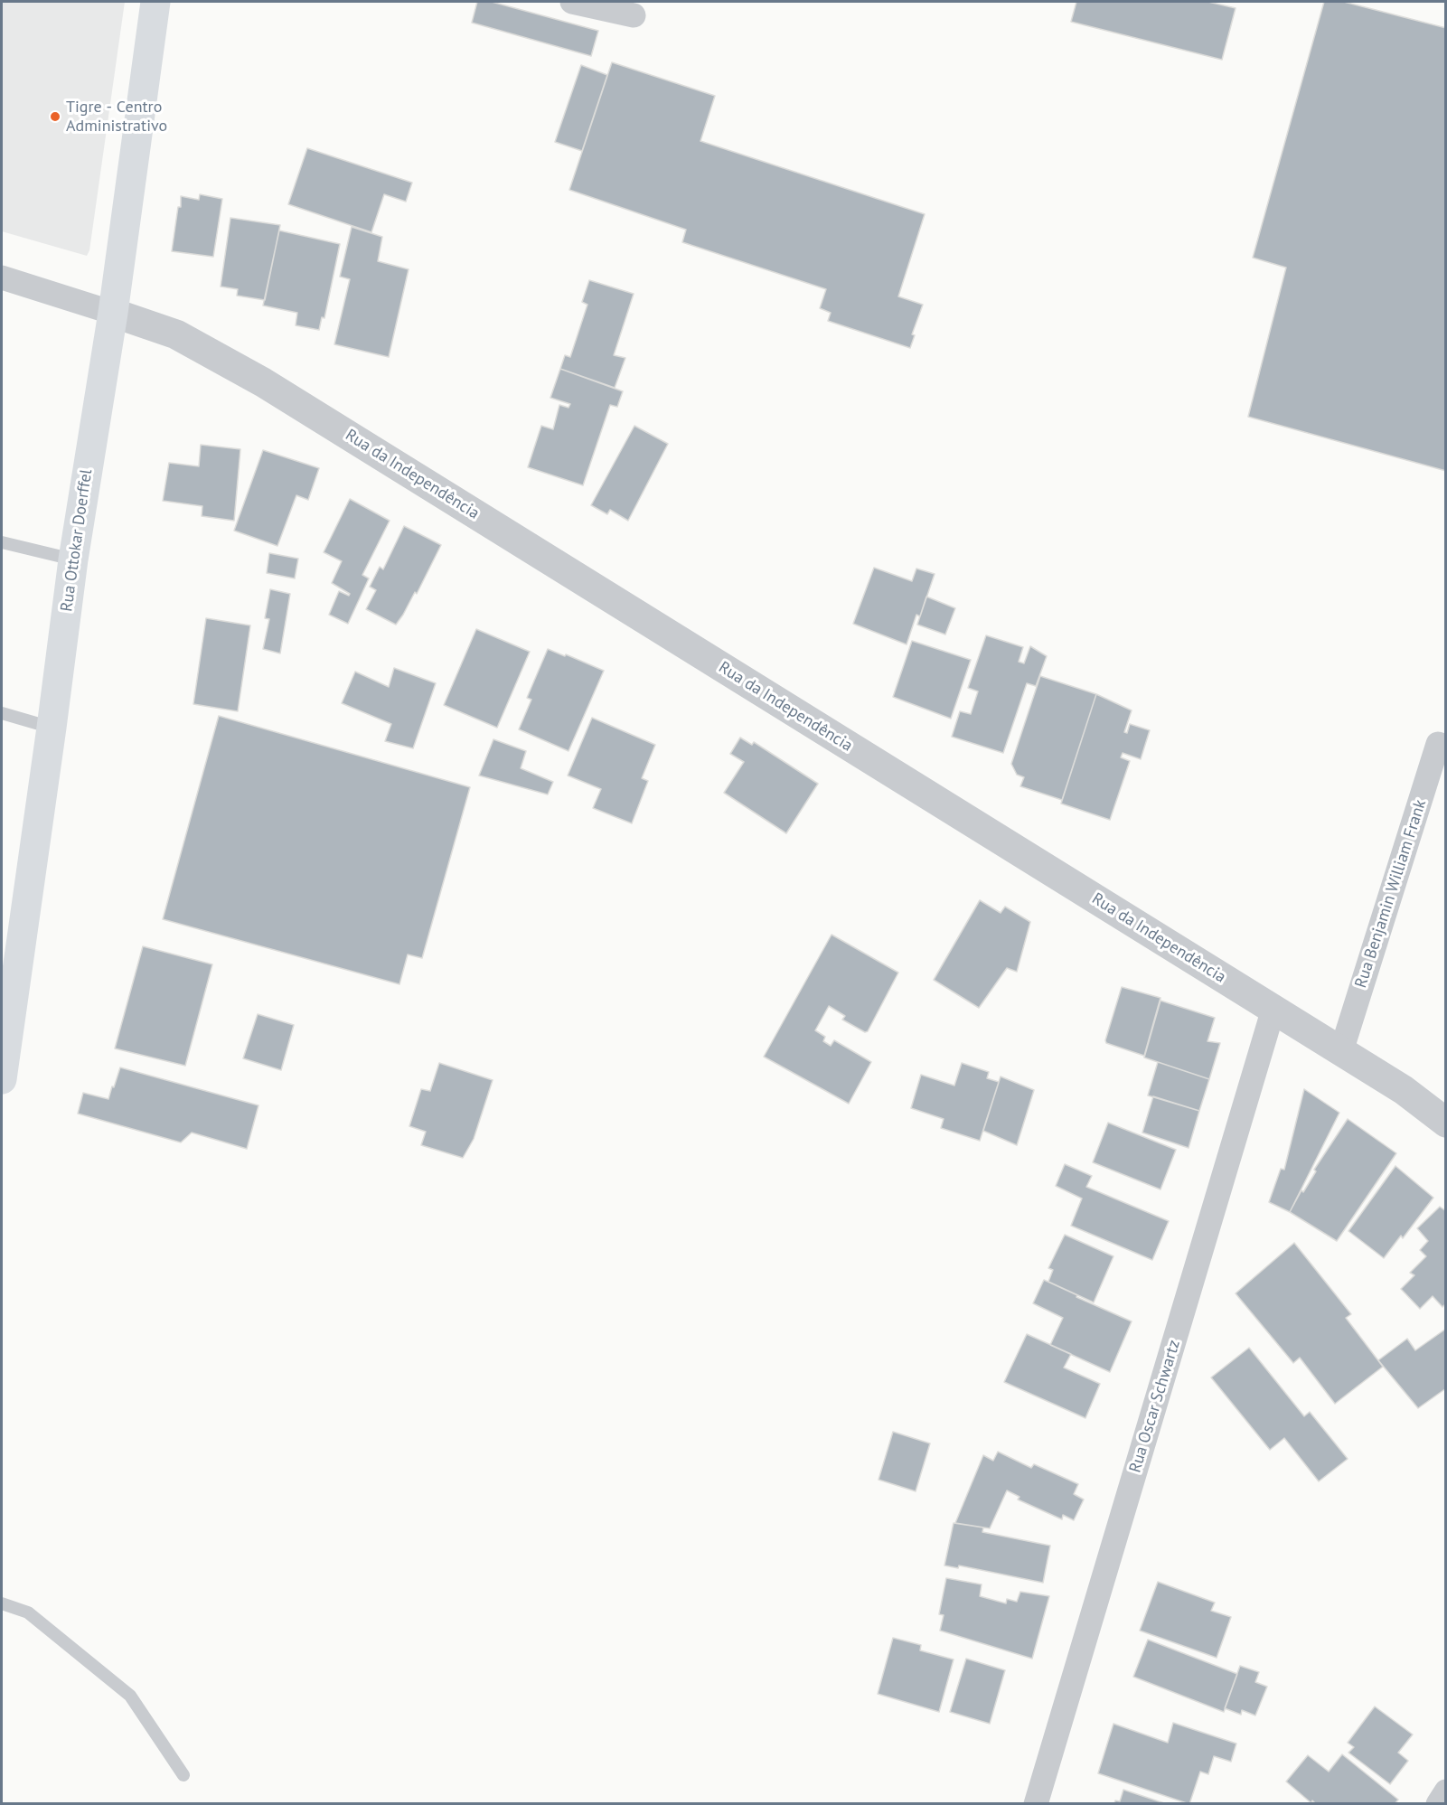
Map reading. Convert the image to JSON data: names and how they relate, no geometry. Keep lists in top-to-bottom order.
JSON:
{
  "streets": {
    "main road": ["Rua Ottokar Doerffel"],
    "street": ["Rua da Independência", "Rua Benjamin William Frank", "Rua Oscar Schwartz"]
  },
  "crossings": [
    ["Rua da Independência", "Rua Ottokar Doerffel"],
    ["Rua da Independência", "Rua Benjamin William Frank"],
    ["Rua da Independência", "Rua Oscar Schwartz"]
  ],
  "places": ["Tigre - Centro Administrativo"]
}
